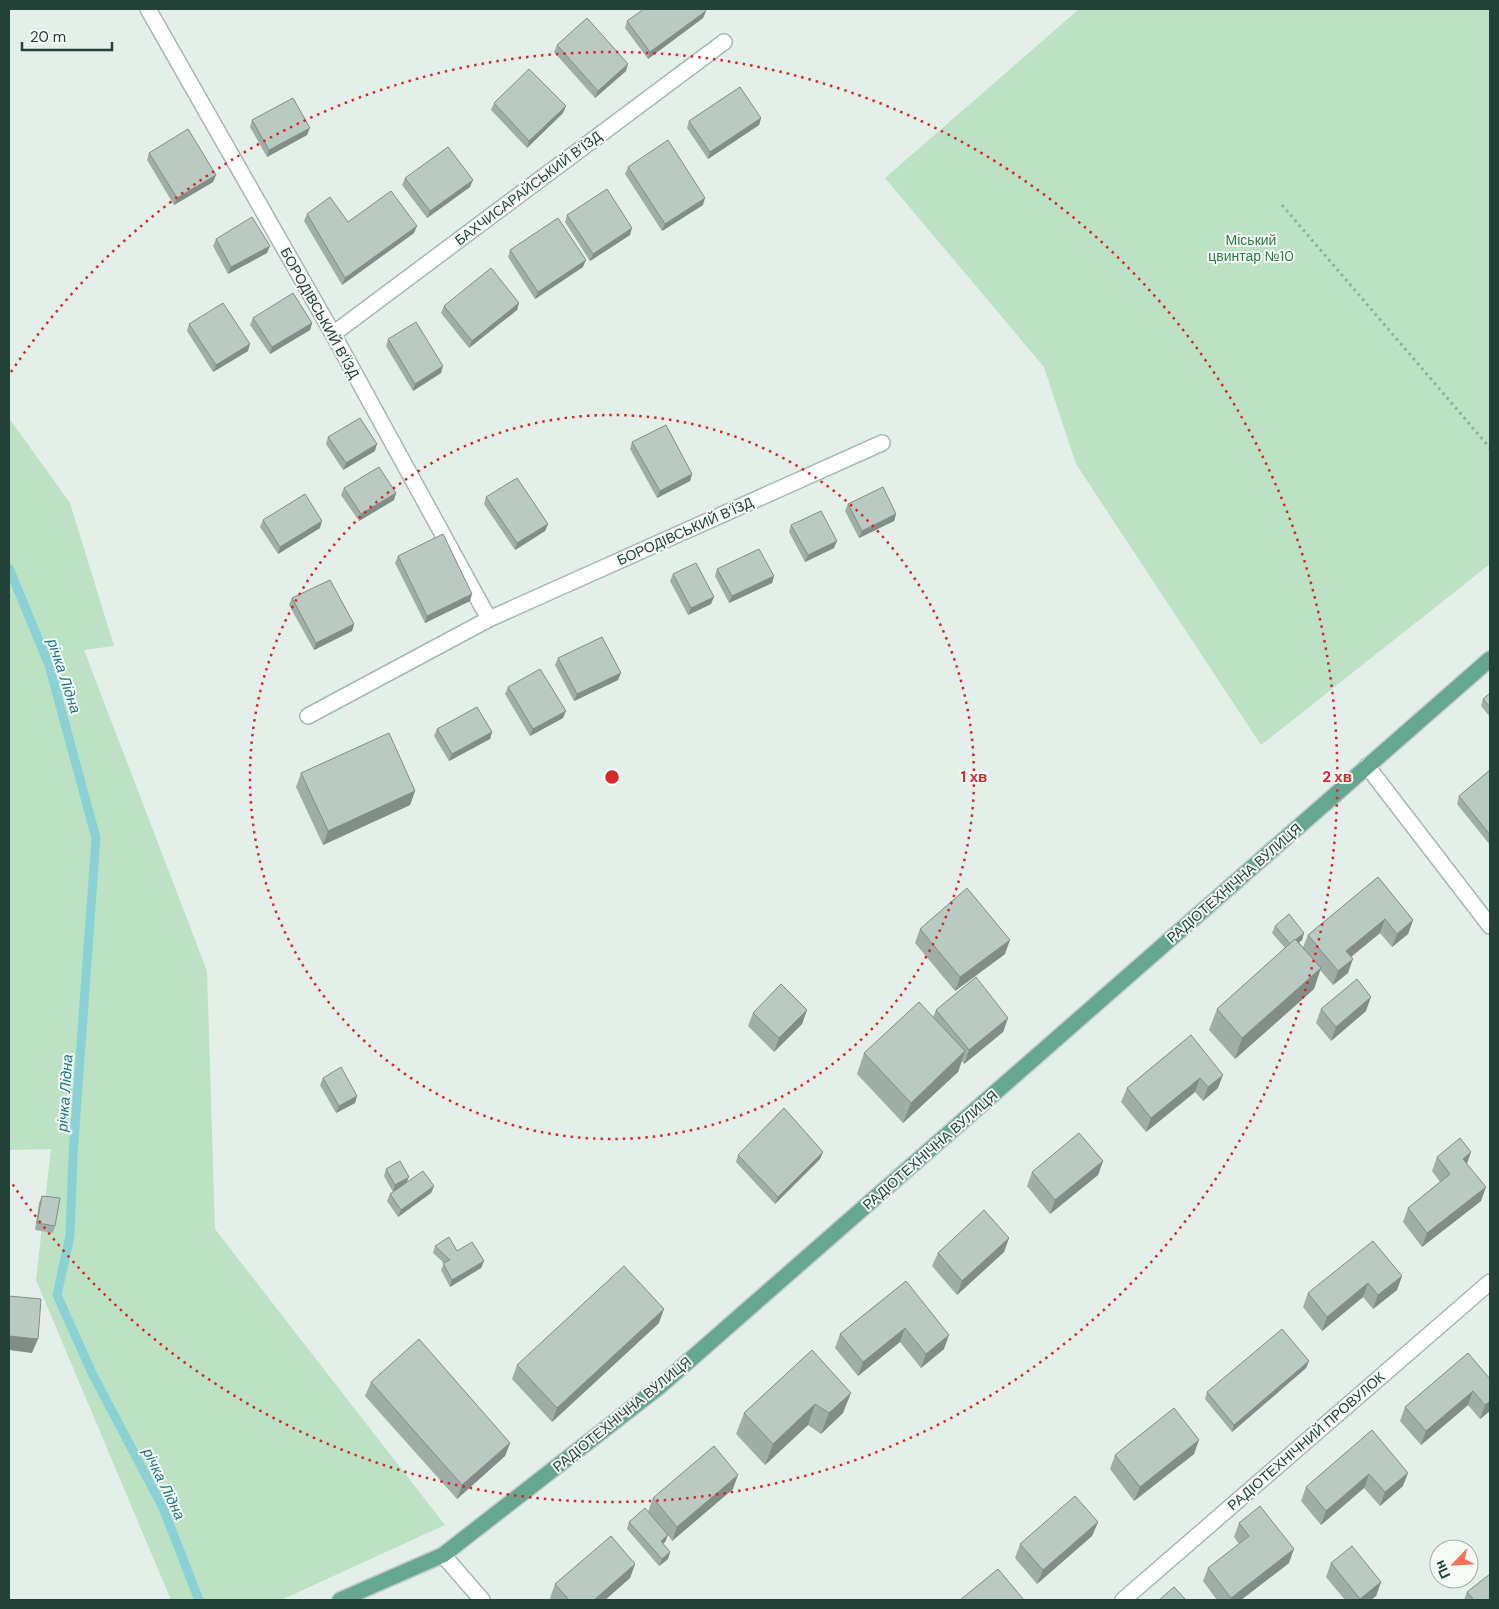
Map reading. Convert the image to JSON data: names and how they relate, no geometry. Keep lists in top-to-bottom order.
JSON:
{
  "streets": {
    "main road": ["РАДІОТЕХНІЧНА ВУЛИЦЯ"],
    "street": ["БАХЧИСАРАЙСЬКИЙ В’ЇЗД", "БОРОДІВСЬКИЙ В’ЇЗД", "РАДІОТЕХНІЧНИЙ ПРОВУЛОК"]
  },
  "crossings": [
    ["БАХЧИСАРАЙСЬКИЙ В’ЇЗД", "БОРОДІВСЬКИЙ В’ЇЗД"]
  ],
  "water": ["річка Лідна"],
  "parks": ["Міський цвинтар №10"],
  "scale_bar": "20 m",
  "north": "bottom left",
  "rings": ["1 хв", "2 хв"]
}
